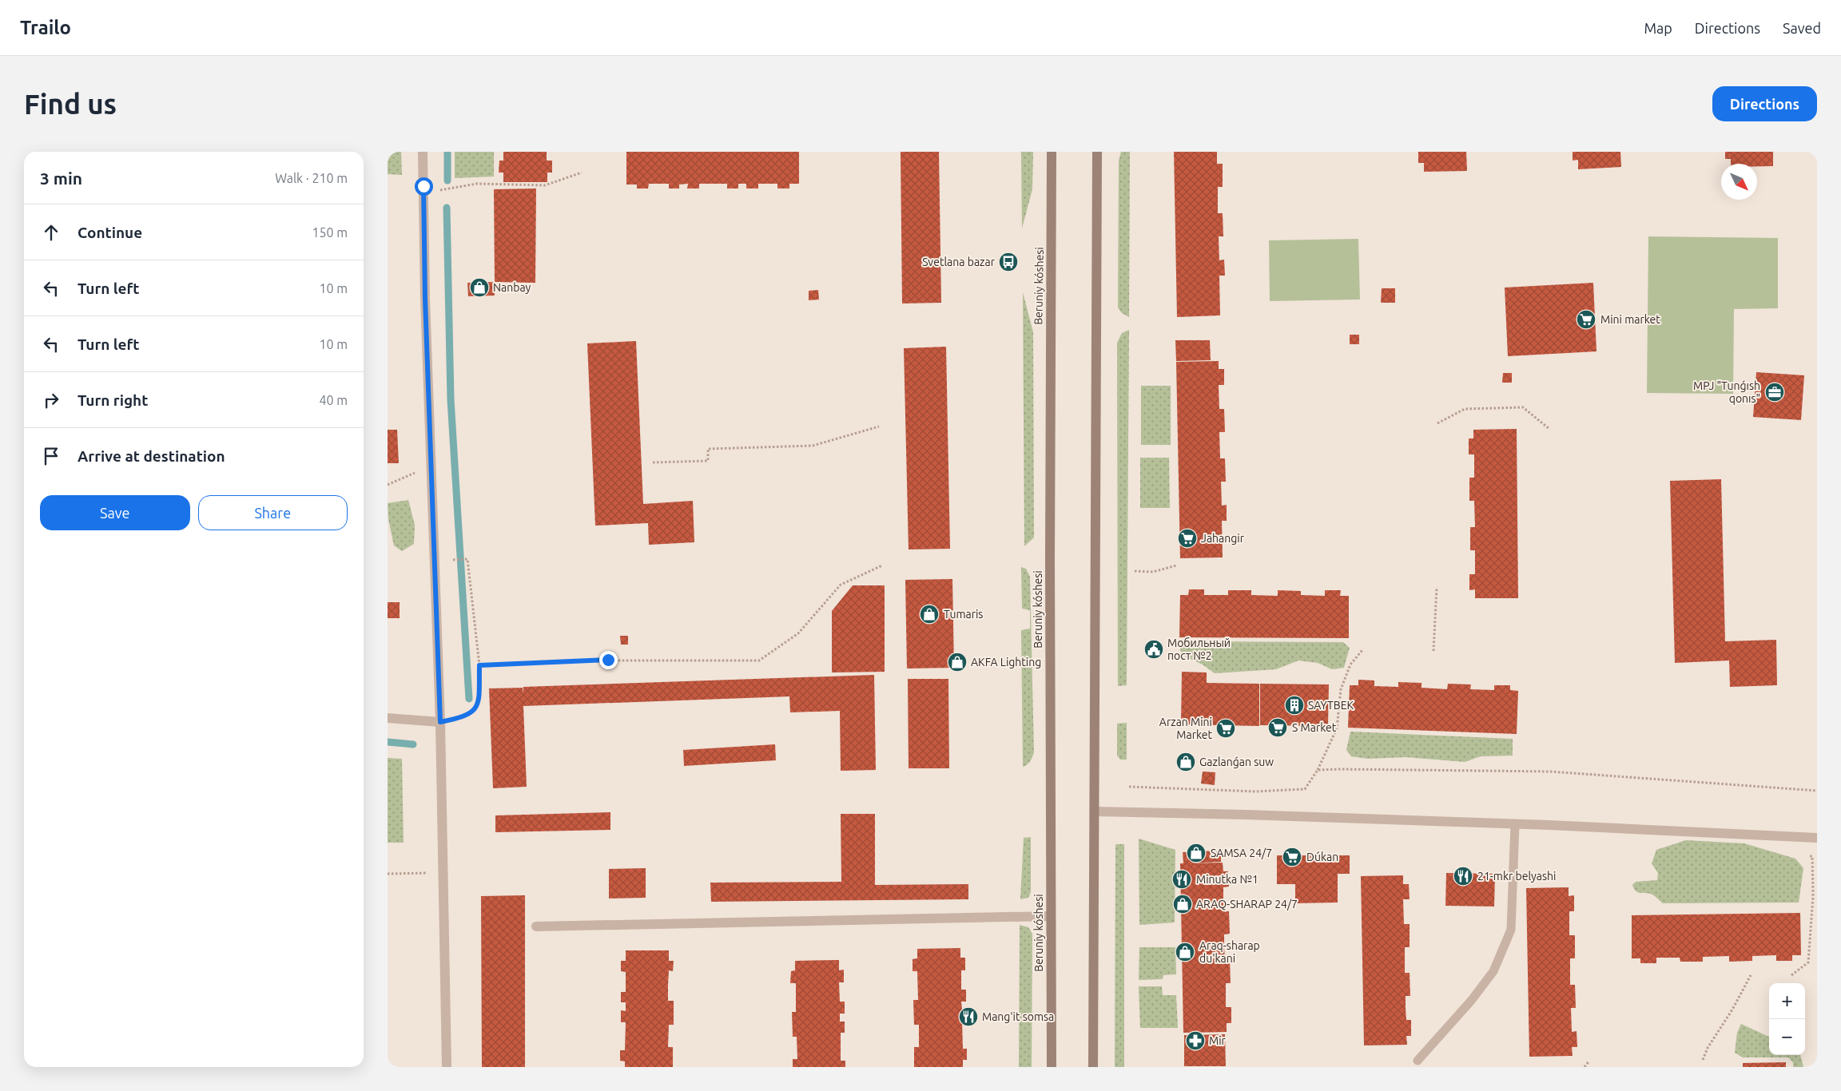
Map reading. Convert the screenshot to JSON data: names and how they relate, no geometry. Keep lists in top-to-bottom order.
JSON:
{
  "streets": {
    "main road": ["Beruniy kóshesi"]
  },
  "places": {
    "bus stop": ["Svetlana bazar"],
    "shop": [
      "Nanbay",
      "Tumaris",
      "AKFA Lighting",
      "Gazlanǵan suw",
      "SAMSA 24/7",
      "ARAQ-SHARAP 24/7",
      "Araq-sharap du'kani"
    ],
    "supermarket": [
      "Mini market",
      "Jahangir",
      "S Market",
      "Arzan Mini Market",
      "Dúkan"
    ],
    "office": ["MPJ \"Tunǵısh qonıs\""],
    "public building": ["Мобильный пост №2"],
    "building": ["SAYTBEK"],
    "restaurant": ["21-mkr belyashi", "Minutka №1", "Mangʻit somsa"],
    "pharmacy": ["Mir"]
  },
  "north": "bottom right",
  "page": {
    "header": "Trailo",
    "nav": ["Map", "Directions", "Saved"],
    "buttons": [
      "Directions",
      ["Save", "Share"]
    ],
    "title": "Find us",
    "heading": ["3 min", "Walk · 210 m"],
    "list": [
      ["Continue", "150 m"],
      ["Turn left", "10 m"],
      ["Turn left", "10 m"],
      ["Turn right", "40 m"],
      "Arrive at destination"
    ],
    "map_buttons": ["+", "−"]
  }
}
